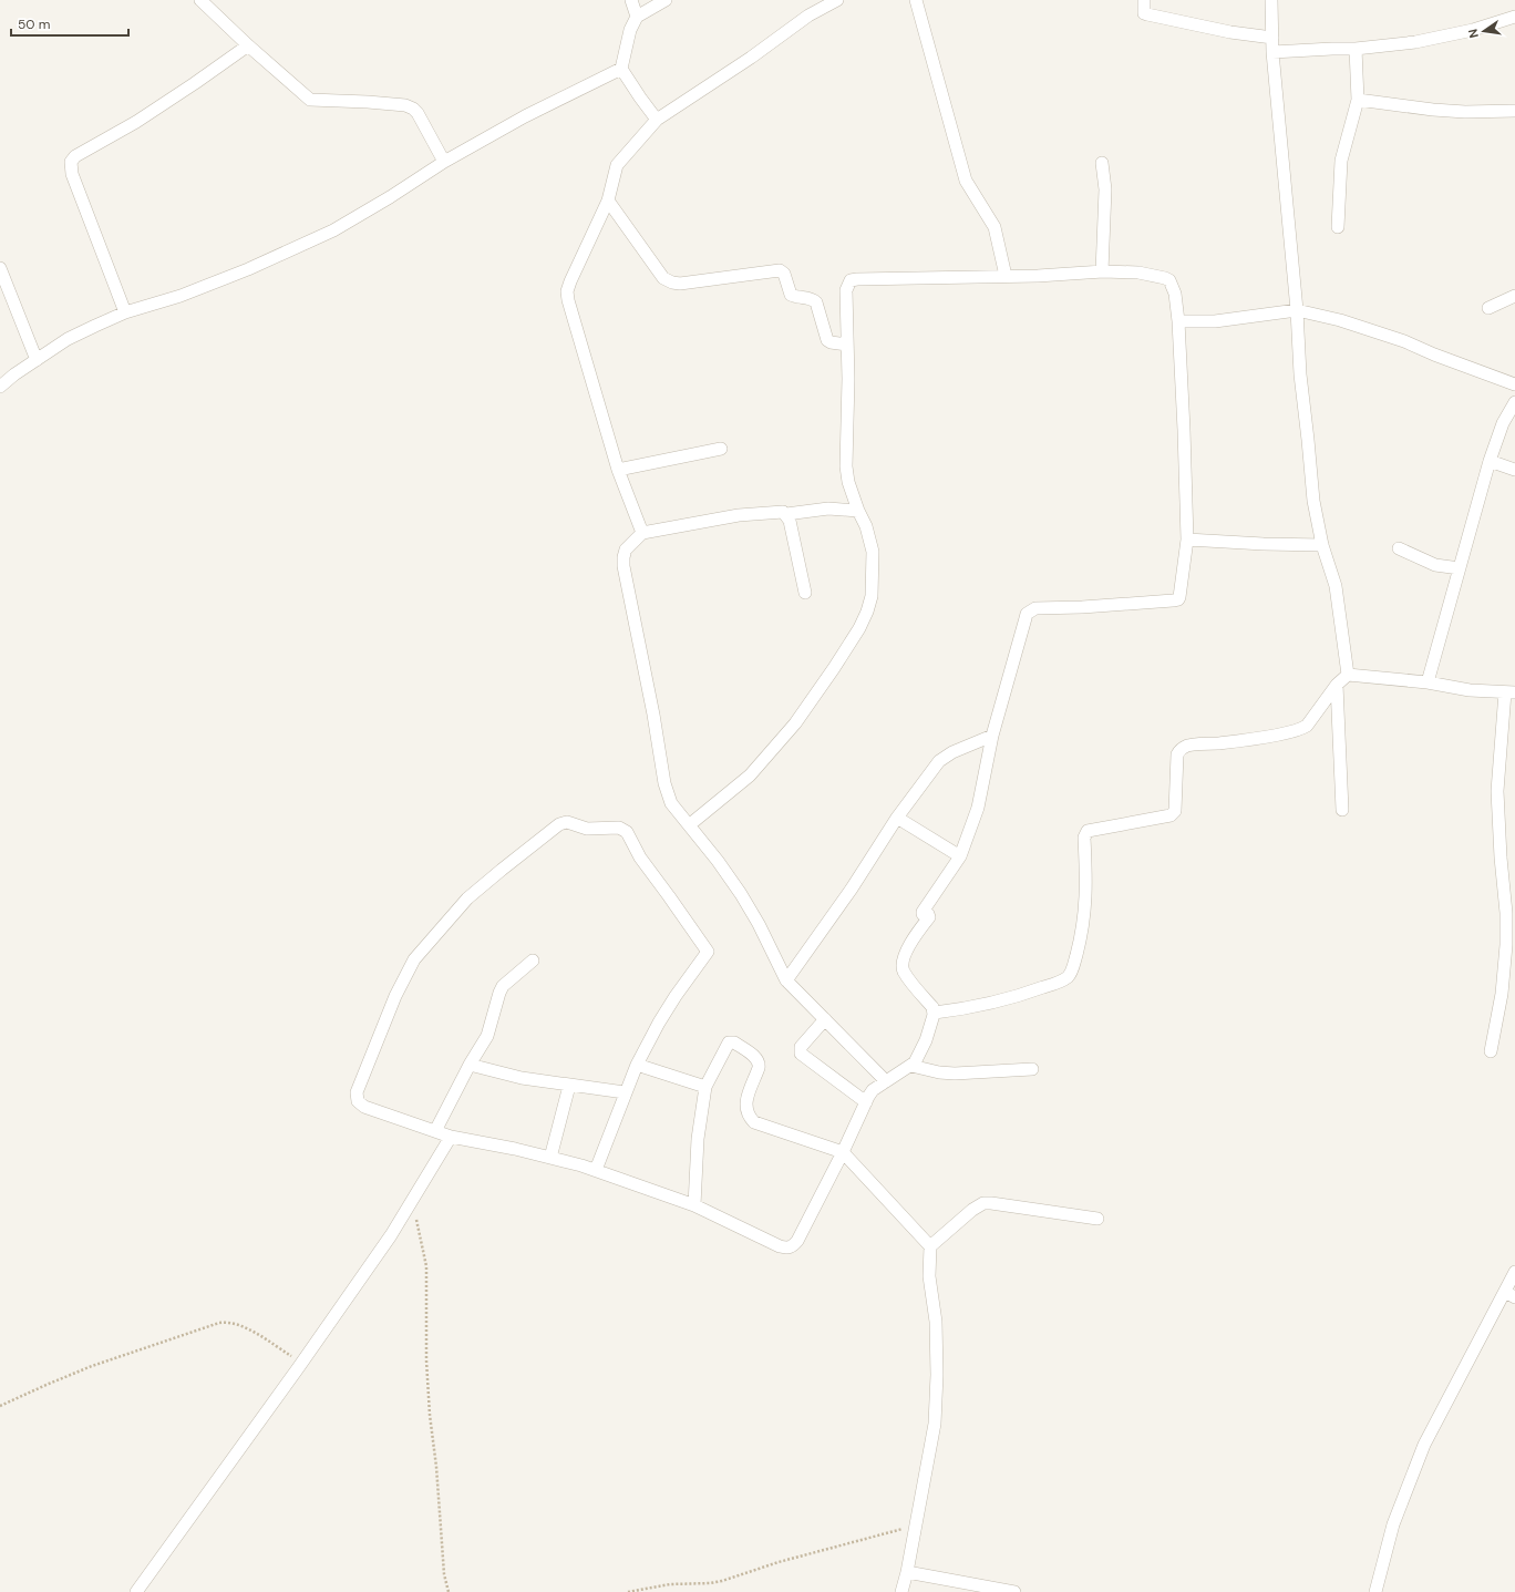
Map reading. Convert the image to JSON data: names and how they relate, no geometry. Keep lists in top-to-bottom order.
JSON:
{
  "scale_bar": "50 m",
  "north": "left"
}
